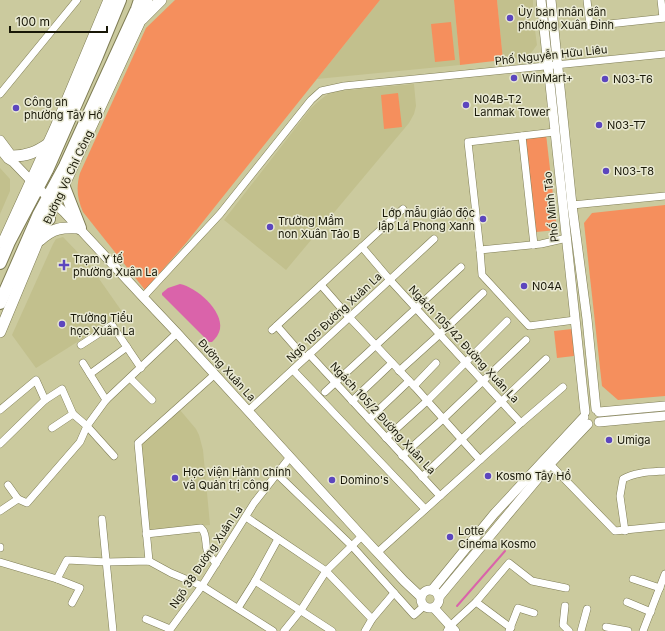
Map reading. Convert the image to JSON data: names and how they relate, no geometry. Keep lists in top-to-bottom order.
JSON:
{
  "streets": {
    "highway": ["Đường Võ Chí Công"],
    "street": [
      "Phố Nguyễn Hữu Liêu",
      "Phố Minh Tảo",
      "Ngõ 105 Đường Xuân La",
      "Ngách 105/42 Đường Xuân La",
      "Đường Xuân La",
      "Ngách 105/2 Đường Xuân La",
      "Ngõ 38 Đường Xuân La"
    ]
  },
  "crossings": [
    ["Phố Nguyễn Hữu Liêu", "Phố Minh Tảo"],
    ["Phố Nguyễn Hữu Liêu", "Đường Xuân La"],
    ["Đường Võ Chí Công", "Đường Xuân La"],
    ["Ngõ 105 Đường Xuân La", "Ngách 105/42 Đường Xuân La"],
    ["Ngõ 105 Đường Xuân La", "Đường Xuân La"],
    ["Ngõ 105 Đường Xuân La", "Ngách 105/2 Đường Xuân La"],
    ["Đường Xuân La", "Ngõ 38 Đường Xuân La"]
  ],
  "places": {
    "other": [
      "Ủy ban nhân dân phường Xuân Đỉnh",
      "WinMart+",
      "N03-T6",
      "N04B-T2 Lanmak Tower",
      "Công an phường Tây Hồ",
      "N03-T7",
      "N03-T8",
      "Lớp mẫu giáo độc lập Lá Phong Xanh",
      "Trường Mầm non Xuân Tảo B",
      "N04A",
      "Trường Tiểu học Xuân La",
      "Umiga",
      "Kosmo Tây Hồ",
      "Học viện Hành chính và Quản trị công",
      "Domino's",
      "Lotte Cinema Kosmo"
    ],
    "health": ["Trạm Y tế phường Xuân La"]
  },
  "scale_bar": "100 m"
}
